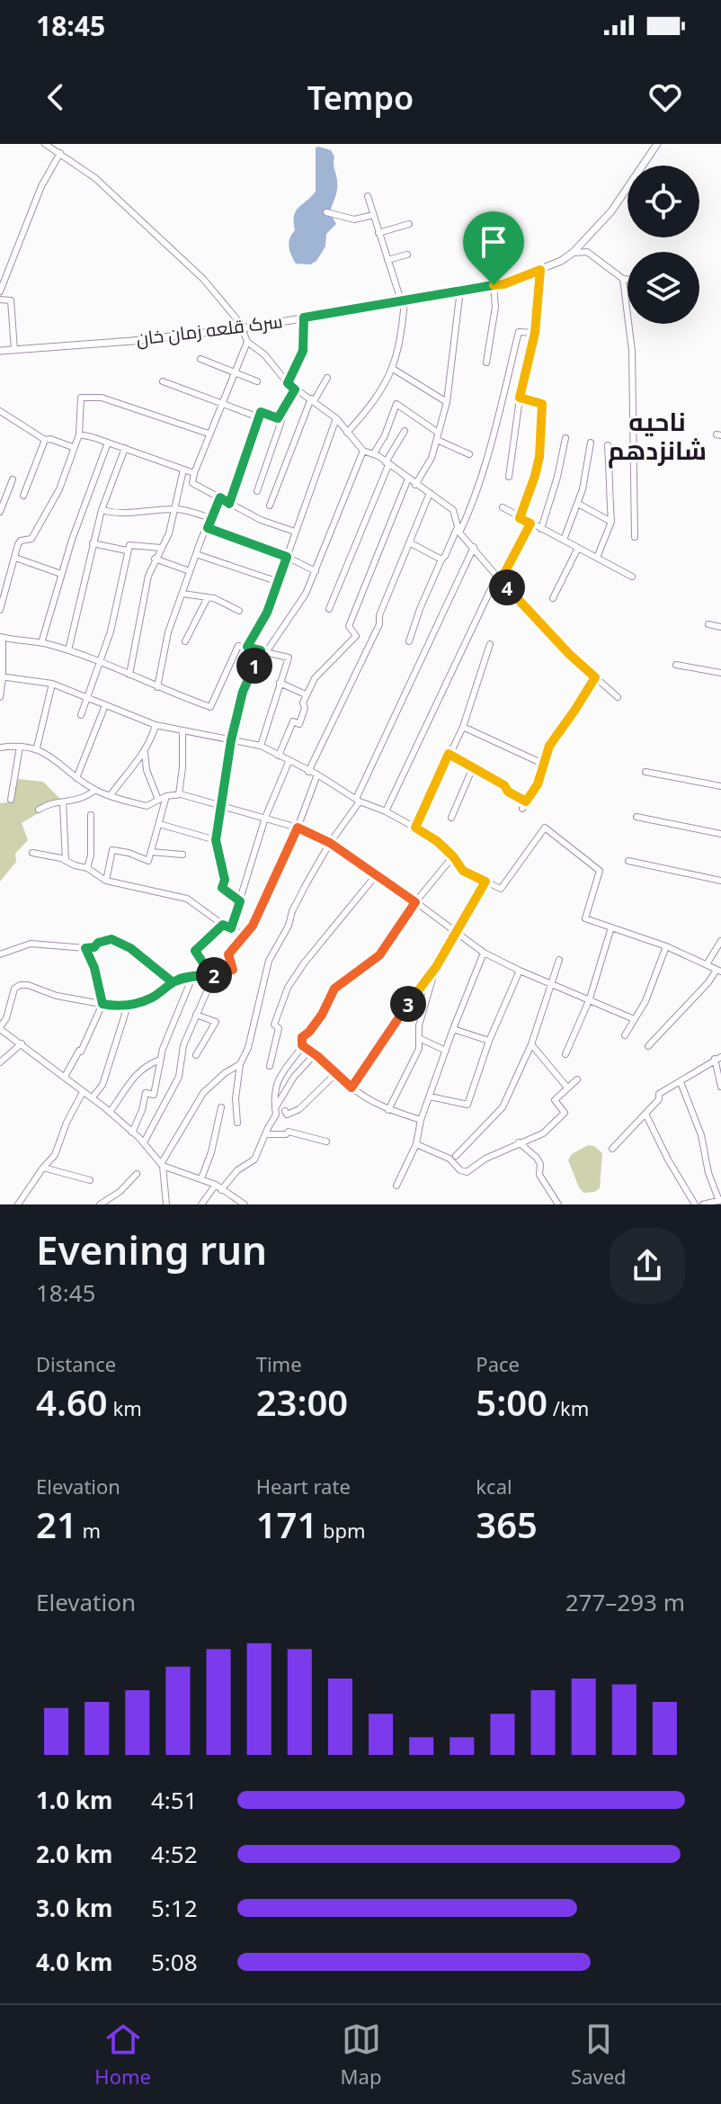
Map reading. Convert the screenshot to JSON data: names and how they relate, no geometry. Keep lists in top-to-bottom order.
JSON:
{
  "streets": {
    "street": ["سرک قلعه زمان خان"]
  },
  "districts": ["ناحیه شانزدهم"],
  "page": {
    "status": "18:45",
    "header": "Tempo",
    "pins": [
      "4",
      "1",
      "2",
      "3"
    ],
    "heading": ["Evening run", "18:45"],
    "stats": [
      ["Distance", "4.60 km"],
      ["Time", "23:00"],
      ["Pace", "5:00 /km"],
      ["Elevation", "21 m"],
      ["Heart rate", "171 bpm"],
      ["kcal", "365"]
    ],
    "chart": ["Elevation", "277–293 m"],
    "list": [
      {
        "name": "1.0 km",
        "note": "4:51"
      },
      {
        "name": "2.0 km",
        "note": "4:52"
      },
      {
        "name": "3.0 km",
        "note": "5:12"
      },
      {
        "name": "4.0 km",
        "note": "5:08"
      }
    ],
    "tabs": ["Home", "Map", "Saved"]
  }
}
